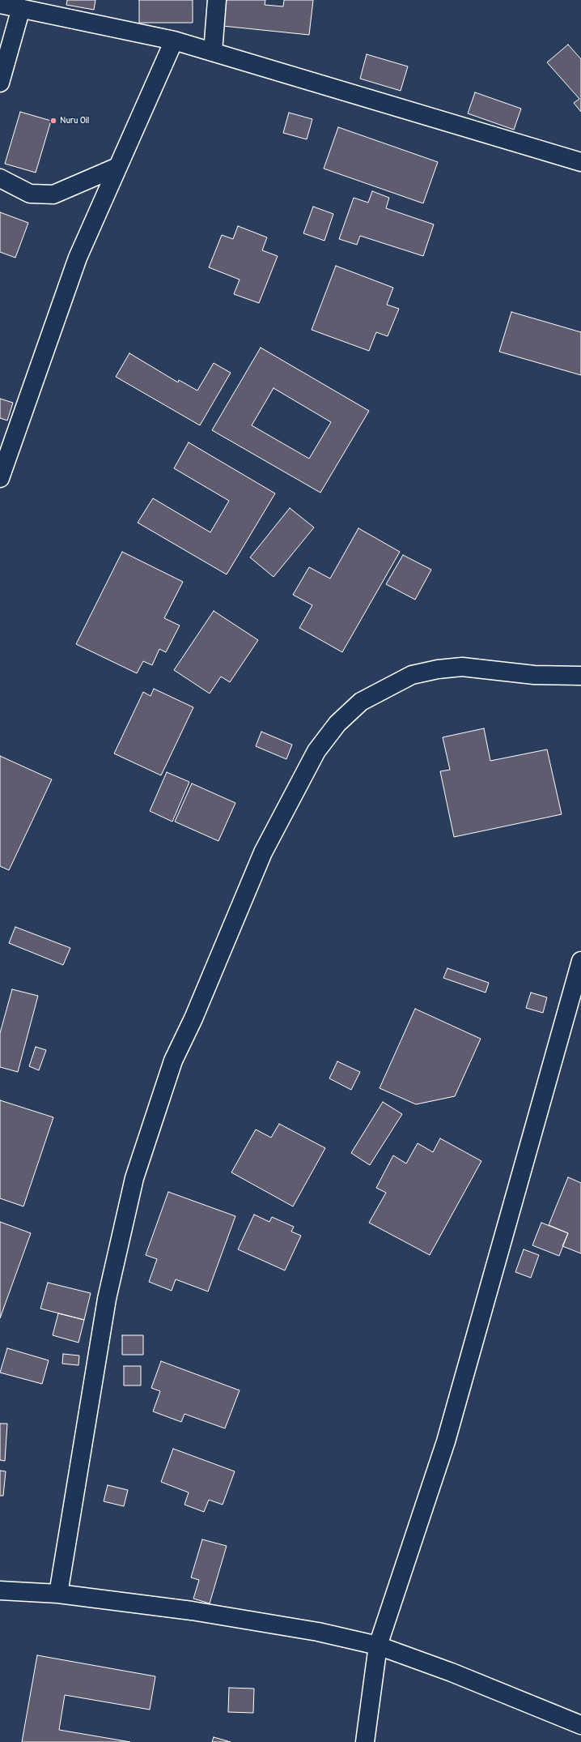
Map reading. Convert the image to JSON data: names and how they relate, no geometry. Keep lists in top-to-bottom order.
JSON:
{
  "places": ["Nuru Oil"]
}
